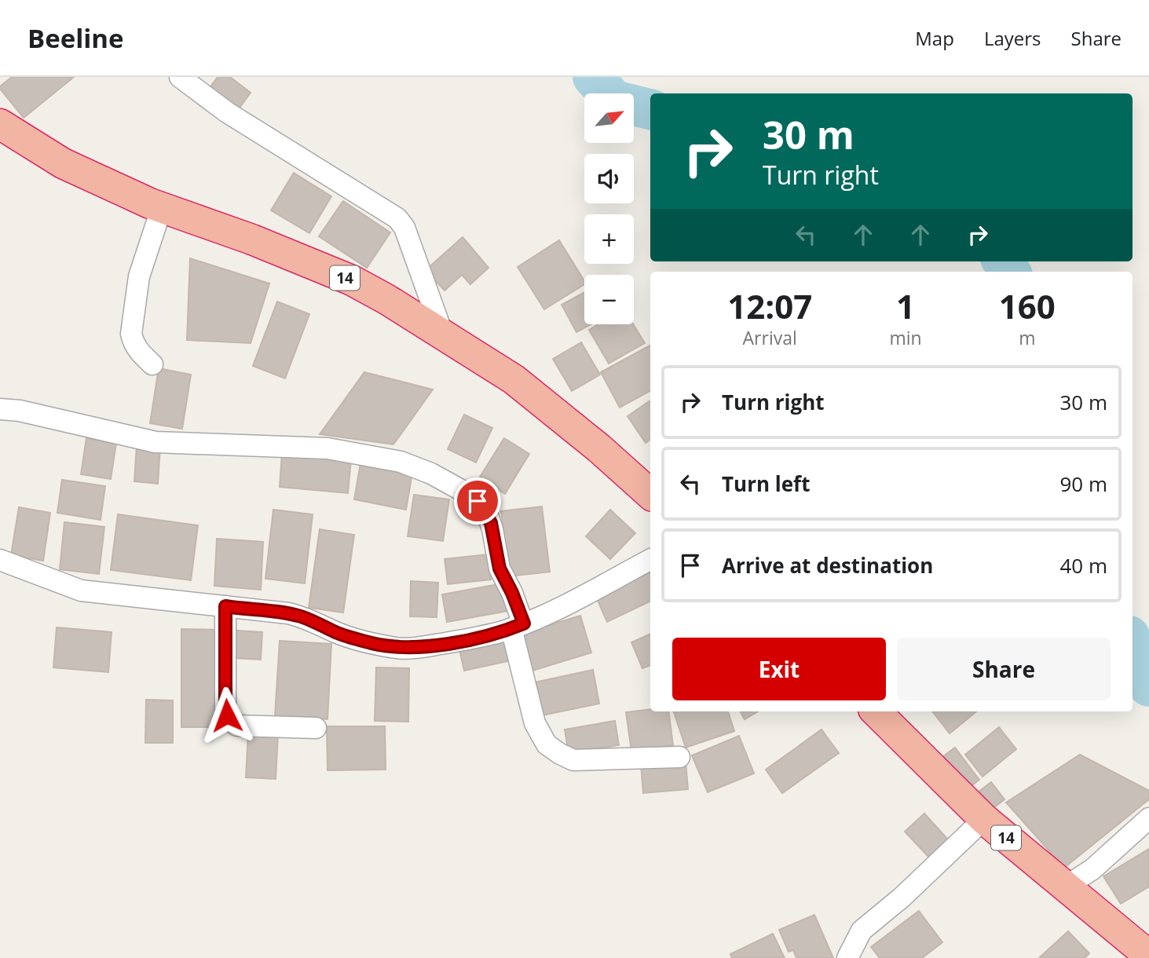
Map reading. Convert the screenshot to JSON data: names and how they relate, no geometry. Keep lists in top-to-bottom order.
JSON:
{
  "streets": {
    "highway": ["14"]
  },
  "north": "top right",
  "page": {
    "header": "Beeline",
    "nav": ["Map", "Layers", "Share"],
    "map_buttons": ["+", "−"],
    "turn": ["30 m", "Turn right"],
    "eta": [
      "12:07",
      "Arrival",
      "1",
      "min",
      "160",
      "m"
    ],
    "list": [
      {
        "name": "Turn right",
        "value": "30 m"
      },
      {
        "name": "Turn left",
        "value": "90 m"
      },
      {
        "name": "Arrive at destination",
        "value": "40 m"
      }
    ],
    "buttons": ["Exit", "Share"]
  }
}
